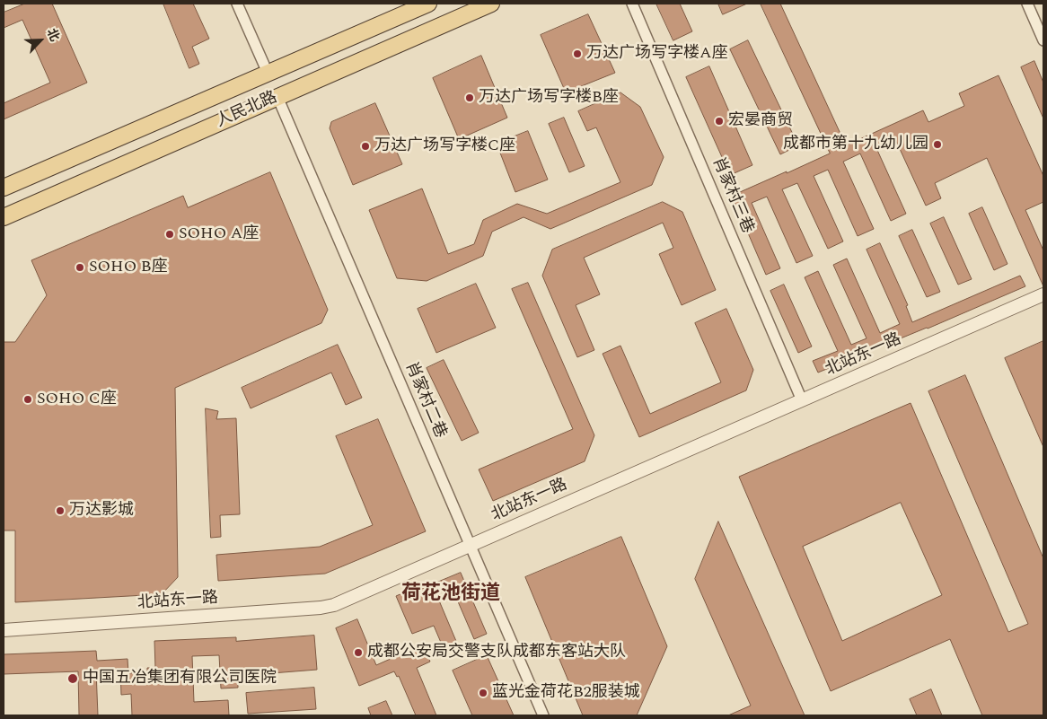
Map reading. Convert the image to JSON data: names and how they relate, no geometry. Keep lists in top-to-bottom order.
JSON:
{
  "streets": {
    "main road": ["人民北路"],
    "street": ["肖家村三巷", "北站东一路", "肖家村二巷"]
  },
  "crossings": [
    ["人民北路", "肖家村二巷"],
    ["肖家村三巷", "北站东一路"],
    ["北站东一路", "肖家村二巷"]
  ],
  "districts": ["荷花池街道"],
  "places": [
    "万达广场写字楼A座",
    "万达广场写字楼B座",
    "宏晏商贸",
    "成都市第十九幼儿园",
    "万达广场写字楼C座",
    "SOHO A座",
    "SOHO B座",
    "SOHO C座",
    "万达影城",
    "成都公安局交警支队成都东客站大队",
    "中国五冶集团有限公司医院",
    "蓝光金荷花B2服装城"
  ],
  "north": "top right"
}
